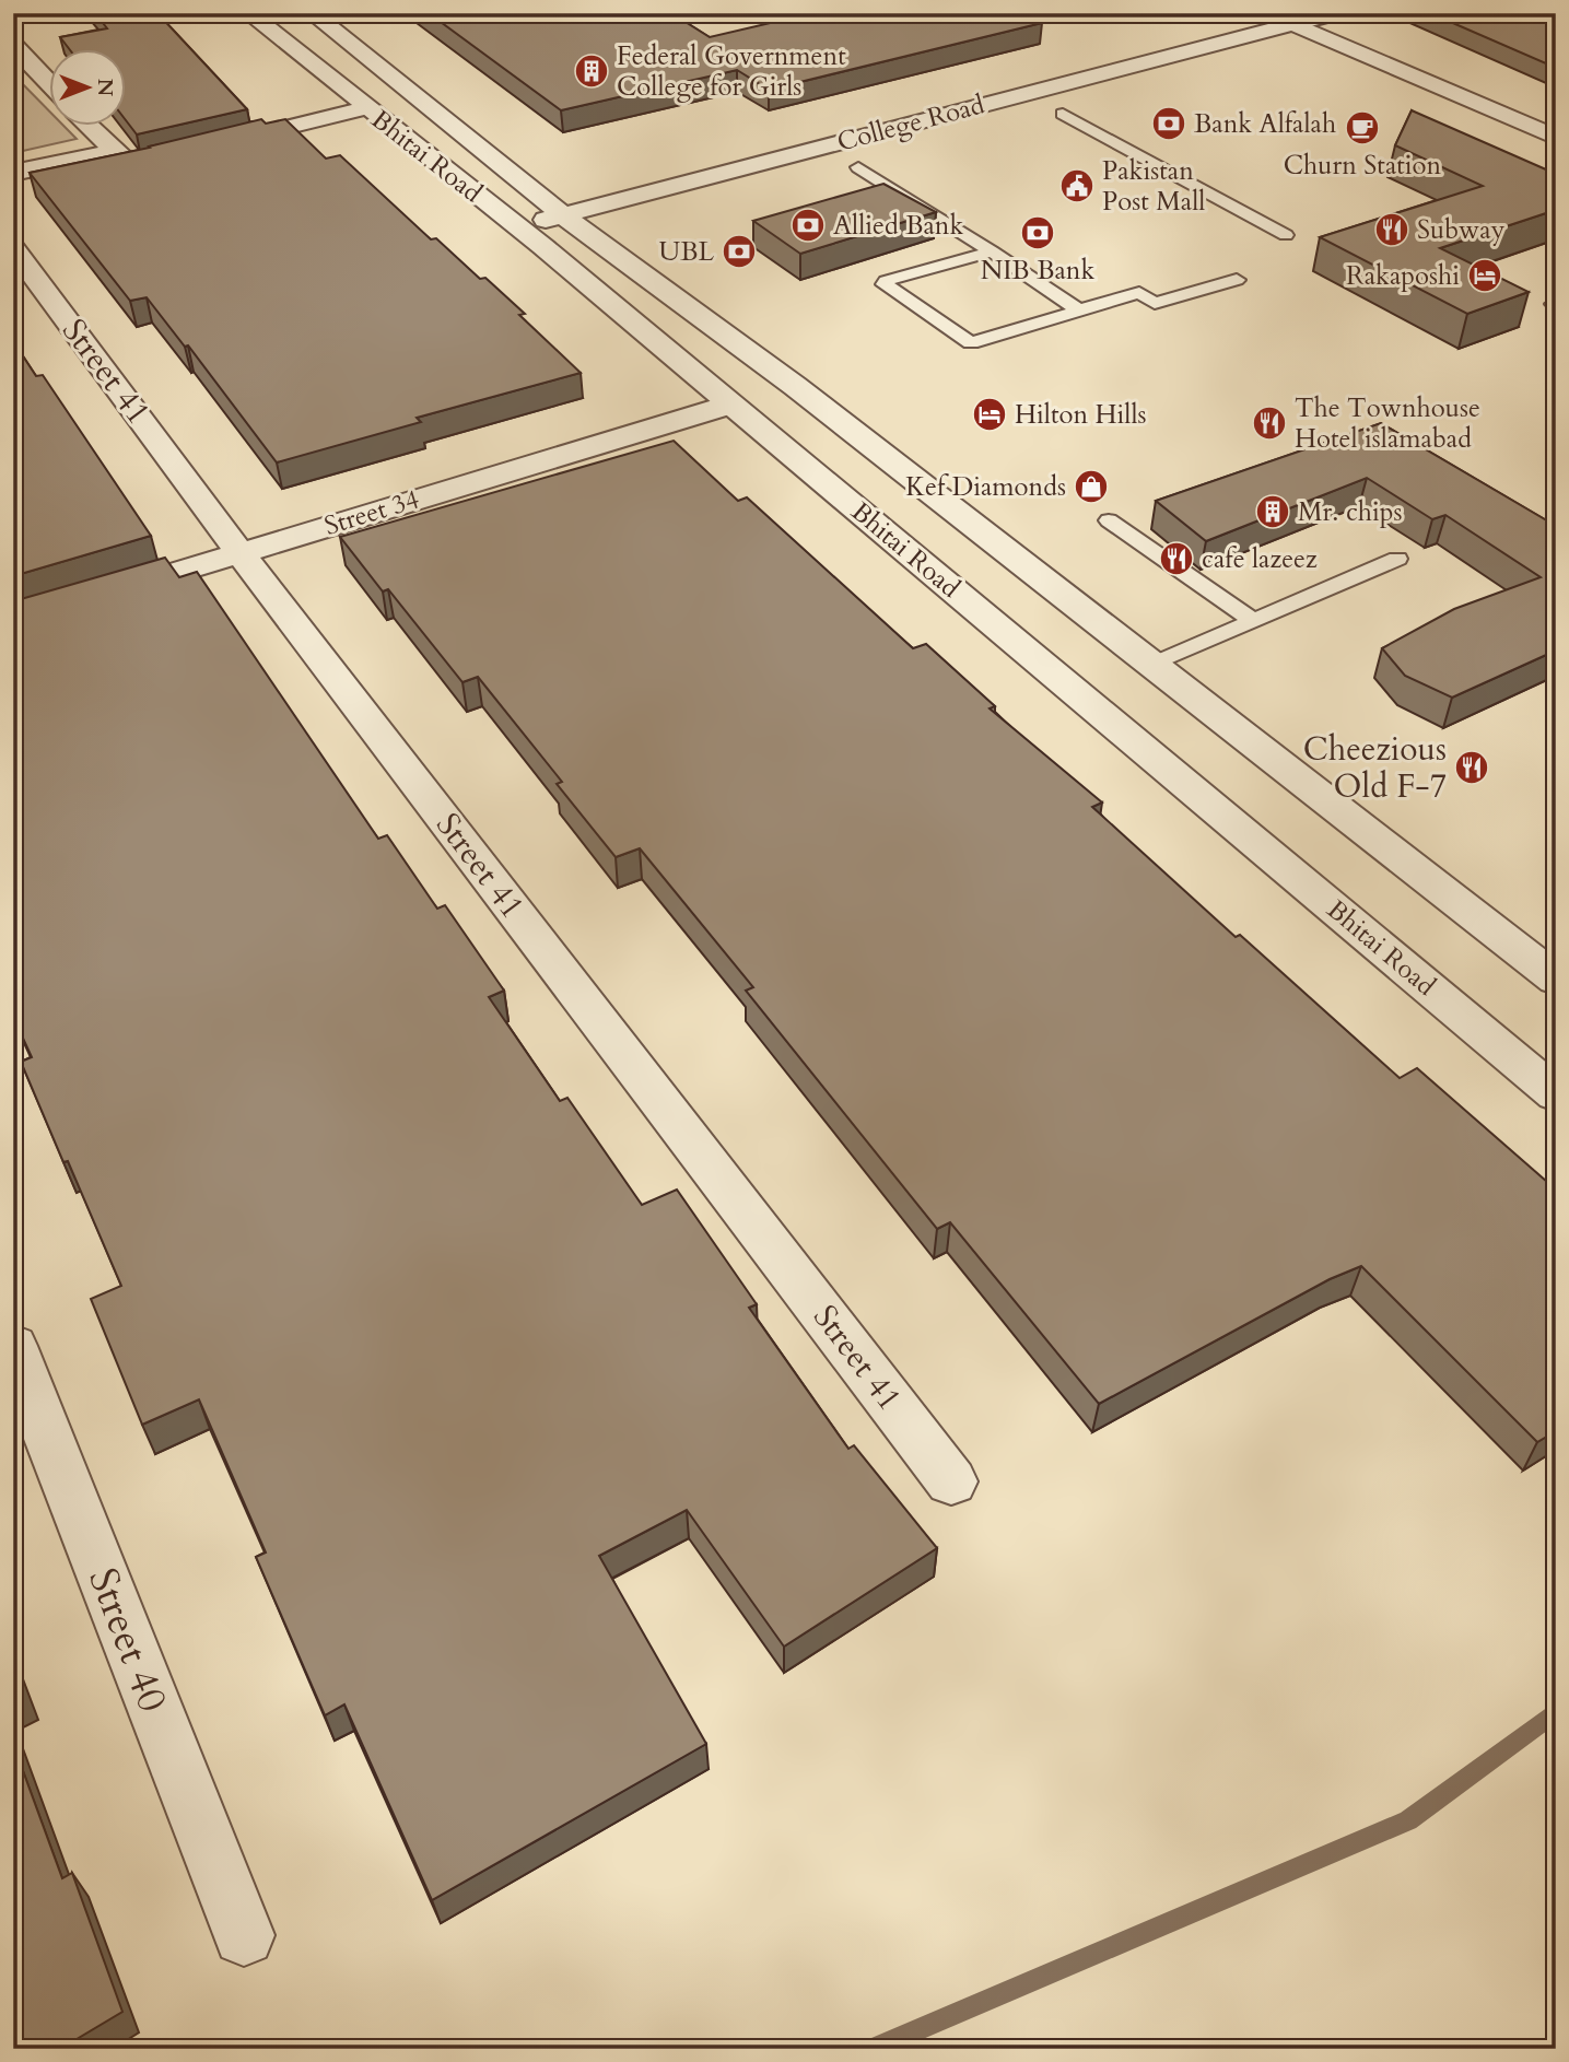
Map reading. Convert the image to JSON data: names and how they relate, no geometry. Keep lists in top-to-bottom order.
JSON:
{
  "streets": {
    "street": [
      "College Road",
      "Bhitai Road",
      "Street 41",
      "Street 34",
      "Street 40"
    ]
  },
  "crossings": [
    ["College Road", "Bhitai Road"],
    ["Bhitai Road", "Street 34"],
    ["Street 41", "Street 34"]
  ],
  "places": {
    "building": ["Federal Government College for Girls", "Mr. chips"],
    "bank": [
      "Bank Alfalah",
      "Allied Bank",
      "NIB Bank",
      "UBL"
    ],
    "cafe": ["Churn Station"],
    "public building": ["Pakistan Post Mall"],
    "restaurant": [
      "Subway",
      "The Townhouse Hotel islamabad",
      "cafe lazeez",
      "Cheezious Old F-7"
    ],
    "hotel": ["Rakaposhi", "Hilton Hills"],
    "shop": ["Kef Diamonds"]
  },
  "north": "right"
}
